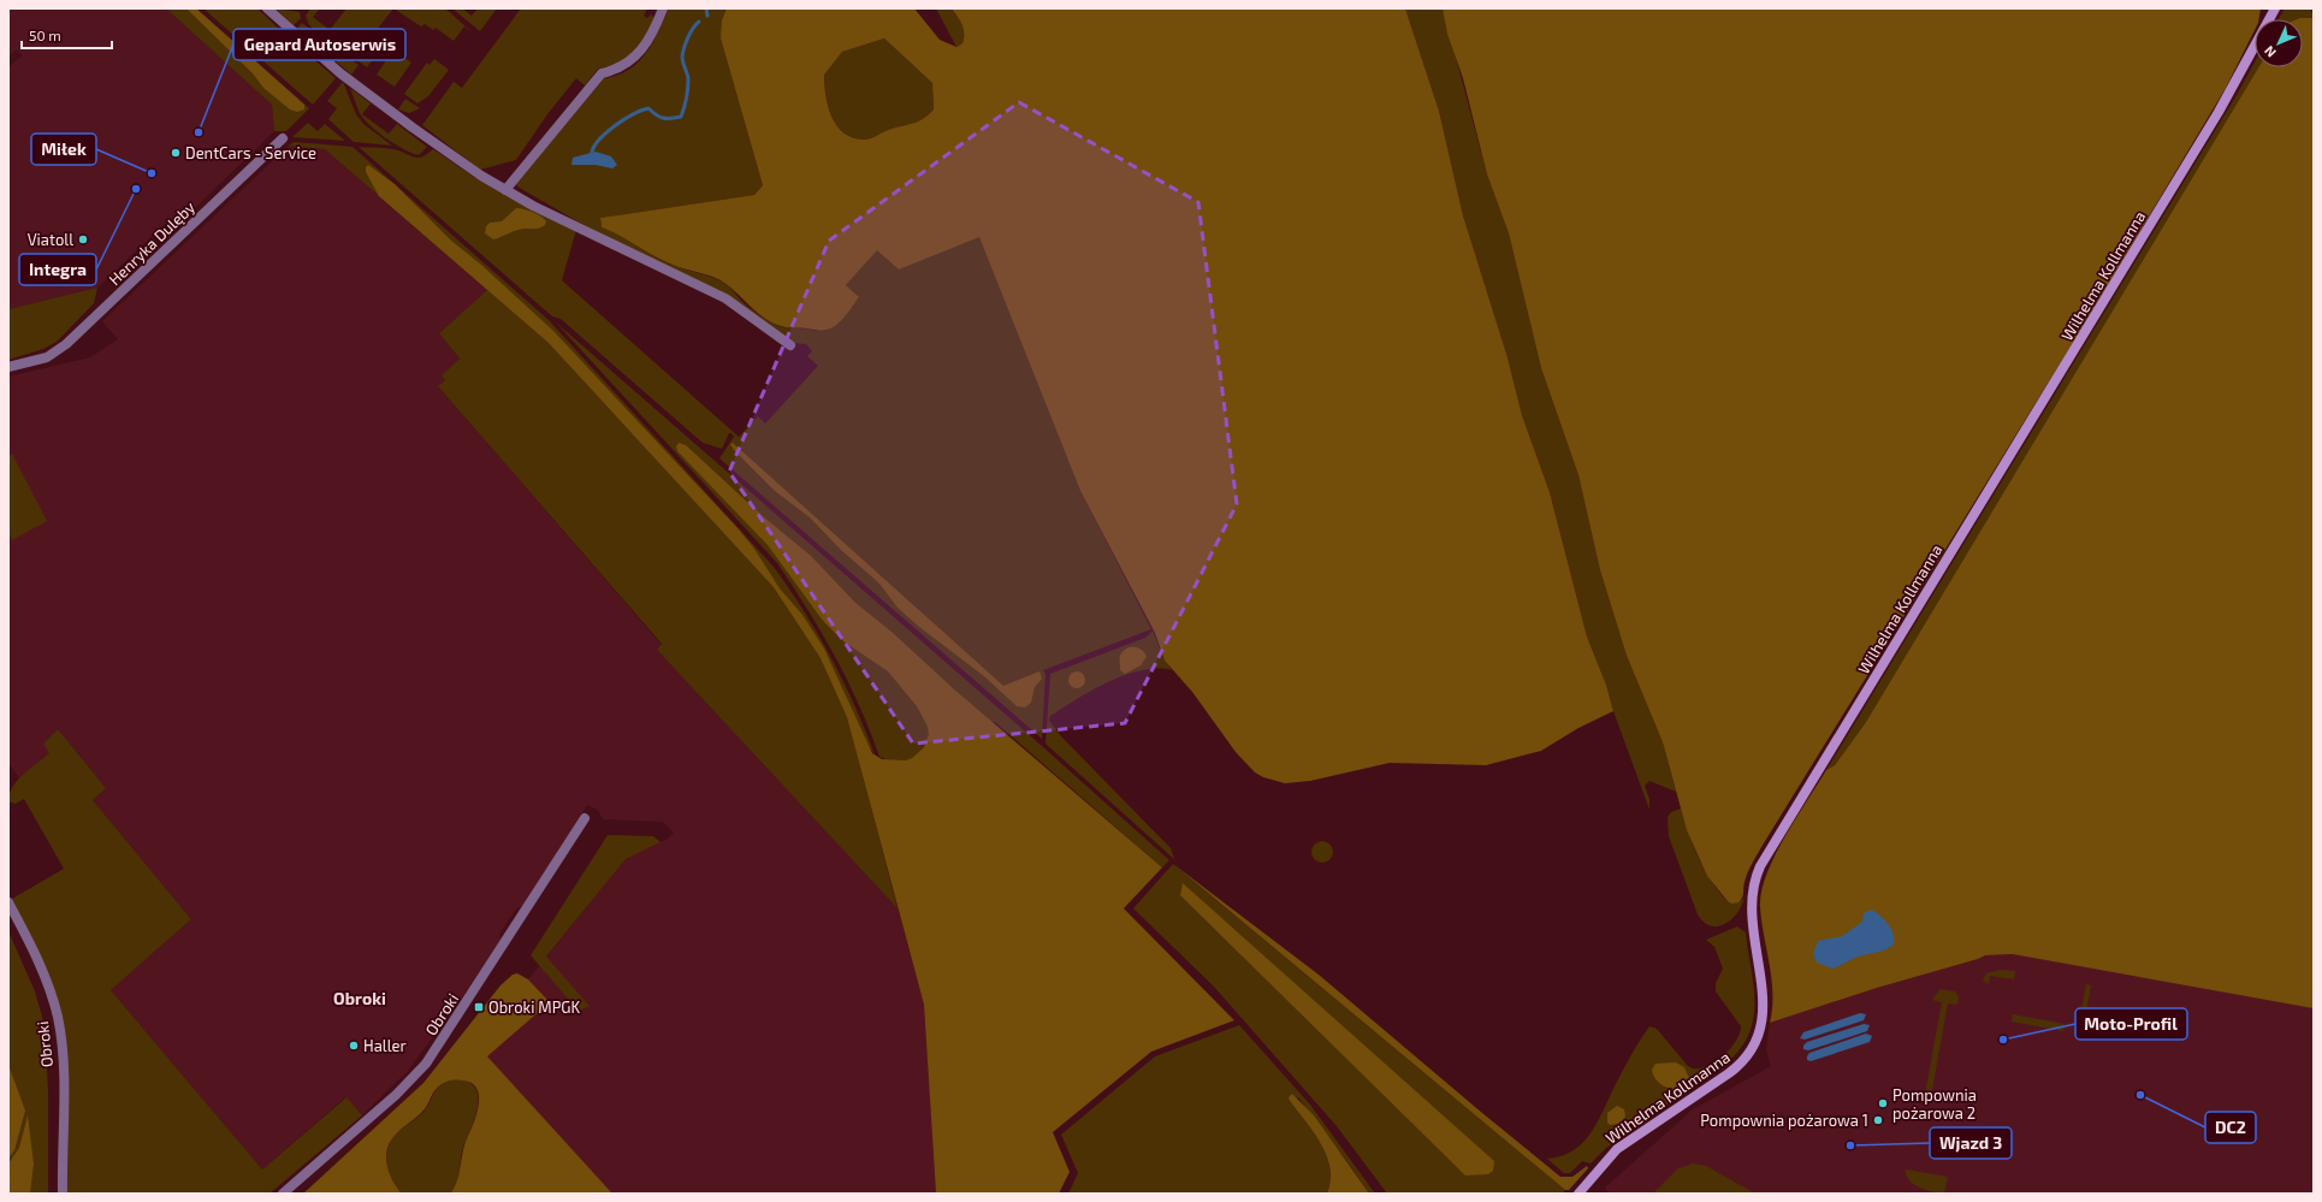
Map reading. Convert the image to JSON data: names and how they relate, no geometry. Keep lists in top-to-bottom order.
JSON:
{
  "streets": {
    "street": ["Henryka Dulęby", "Wilhelma Kollmanna", "Obroki"]
  },
  "districts": ["Obroki"],
  "places": {
    "other": [
      "Gepard Autoserwis",
      "DentCars - Service",
      "Miłek",
      "Integra",
      "Viatoll",
      "Moto-Profil",
      "Haller",
      "DC2",
      "Pompownia pożarowa 2",
      "Pompownia pożarowa 1",
      "Wjazd 3"
    ],
    "transit": ["Obroki MPGK"]
  },
  "scale_bar": "50 m",
  "north": "bottom left"
}
